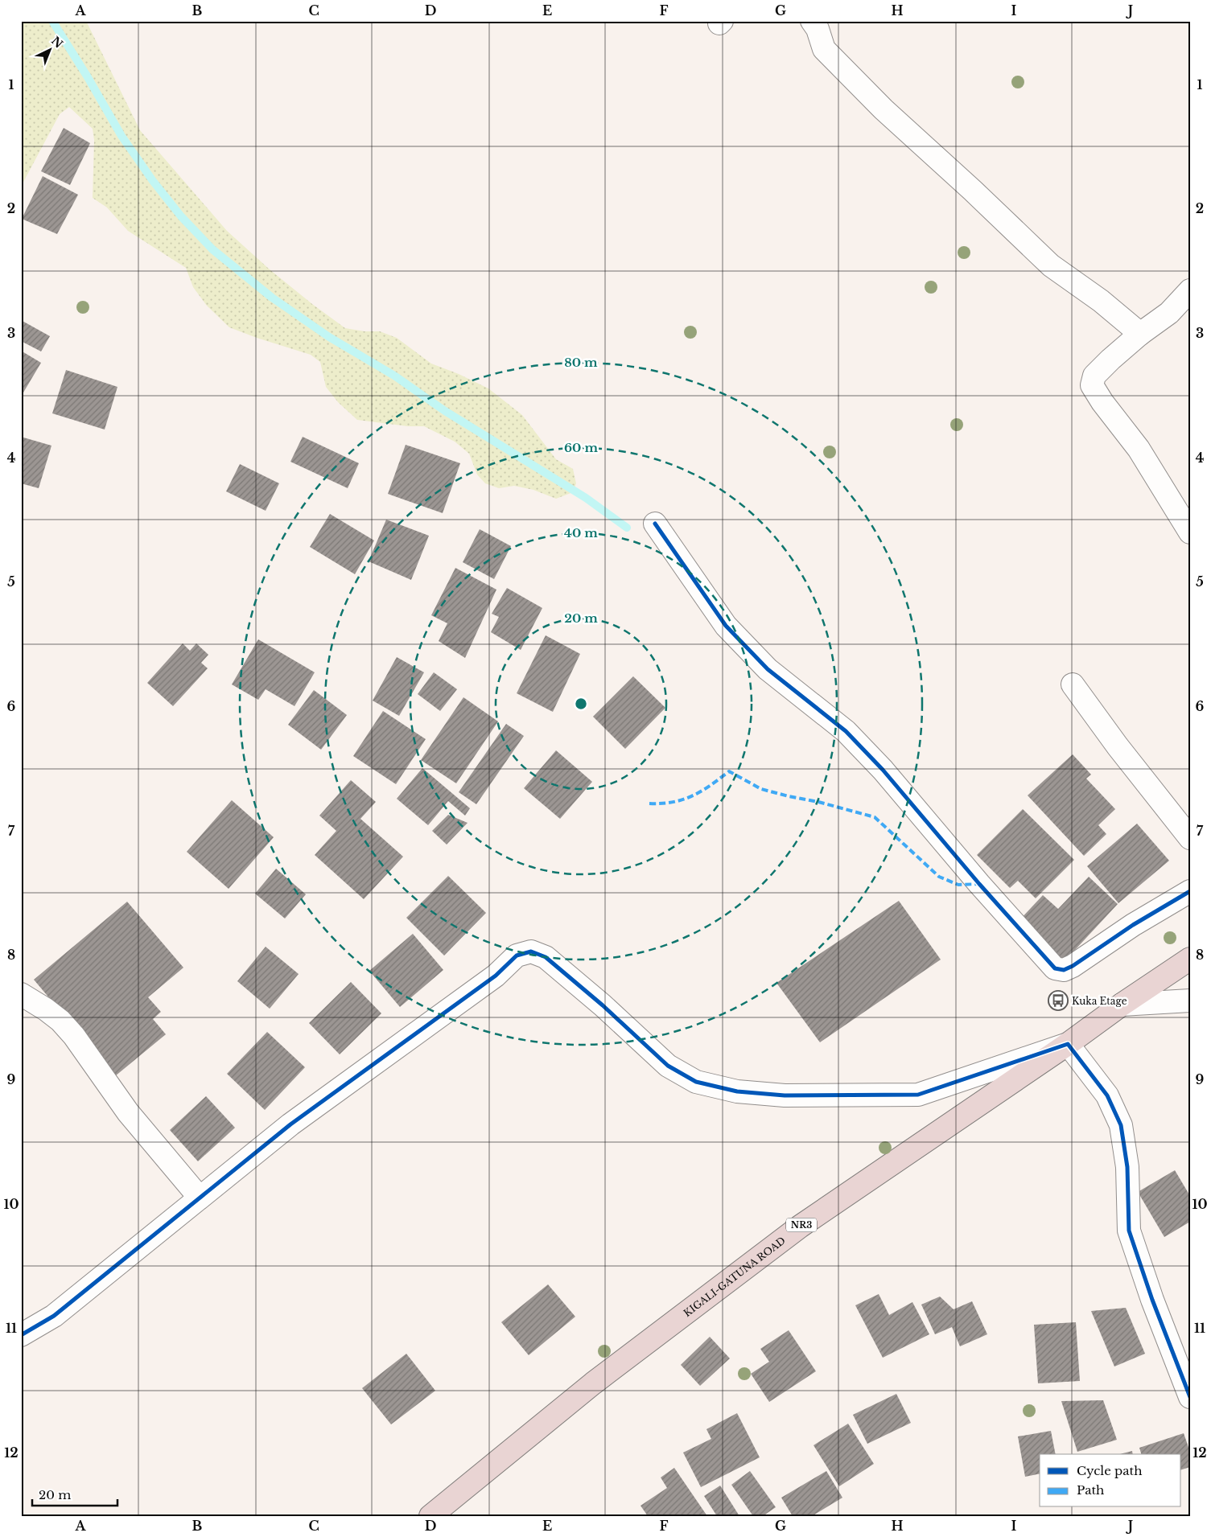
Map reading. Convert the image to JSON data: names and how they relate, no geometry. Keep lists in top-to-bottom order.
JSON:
{
  "streets": {
    "highway": ["NR3", "KIGALI-GATUNA ROAD"]
  },
  "places": {
    "bus stop": ["Kuka Etage"]
  },
  "legend": ["Cycle path", "Path"],
  "scale_bar": "20 m",
  "north": "top right",
  "grid": {
    "columns": [
      "A",
      "B",
      "C",
      "D",
      "E",
      "F",
      "G",
      "H",
      "I",
      "J"
    ],
    "rows": [
      "1",
      "2",
      "3",
      "4",
      "5",
      "6",
      "7",
      "8",
      "9",
      "10",
      "11",
      "12"
    ]
  },
  "rings": [
    "80 m",
    "60 m",
    "40 m",
    "20 m"
  ]
}
